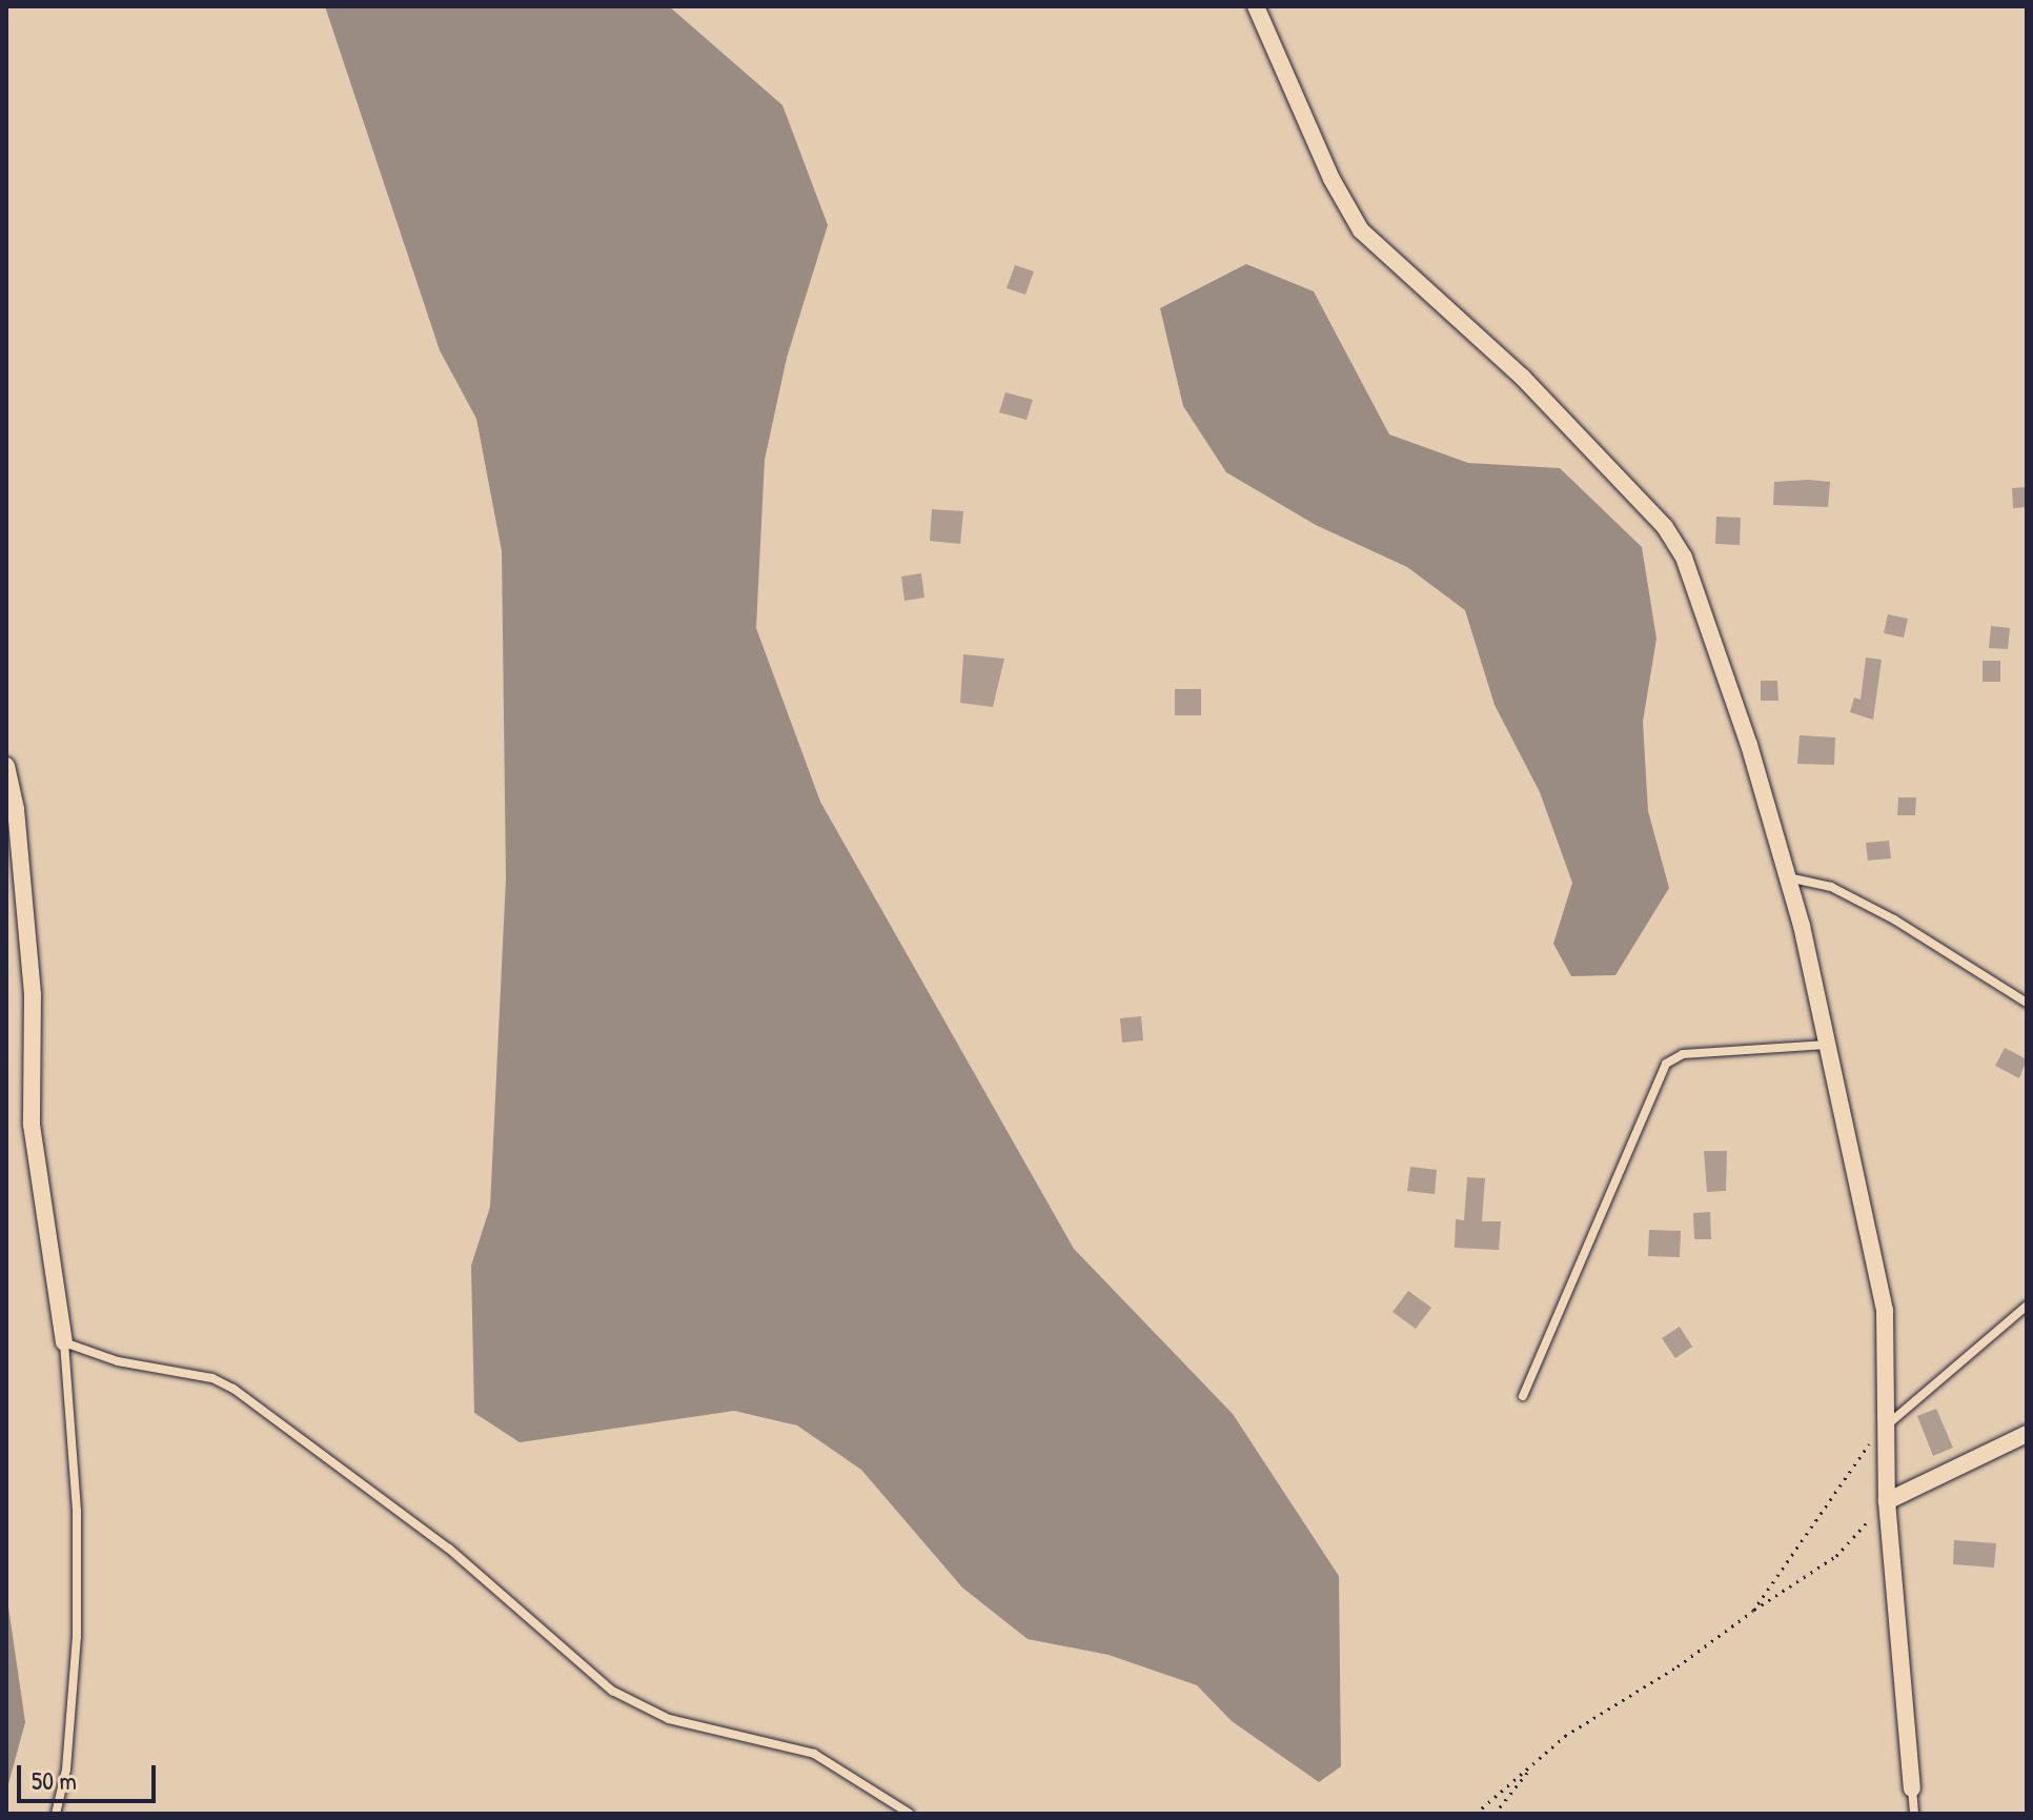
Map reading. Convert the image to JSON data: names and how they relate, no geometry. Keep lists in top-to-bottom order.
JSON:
{
  "scale_bar": "50 m"
}
